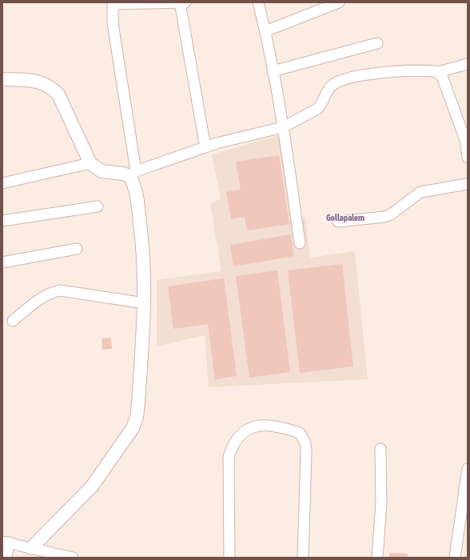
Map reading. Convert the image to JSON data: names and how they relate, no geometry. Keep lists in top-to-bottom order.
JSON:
{
  "districts": ["Gollapalem"]
}
